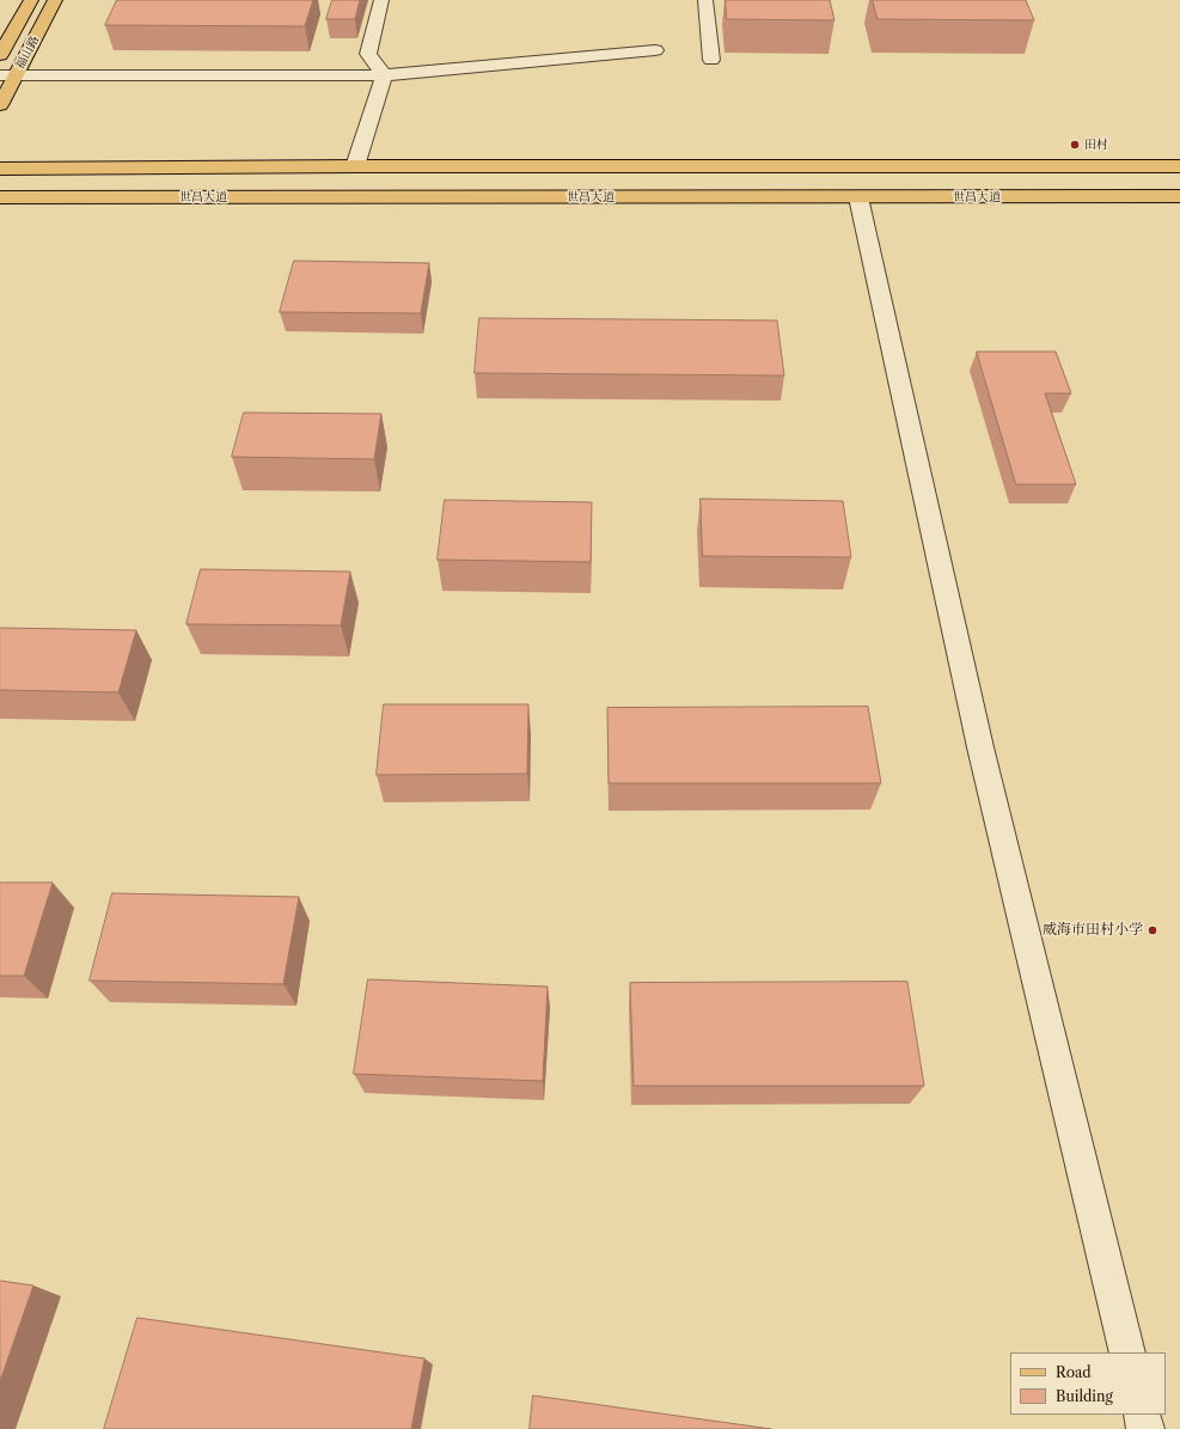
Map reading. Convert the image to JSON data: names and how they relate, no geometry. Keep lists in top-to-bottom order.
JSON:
{
  "streets": {
    "main road": ["福山路", "世昌大道"]
  },
  "places": ["田村", "威海市田村小学"],
  "legend": ["Road", "Building"]
}
